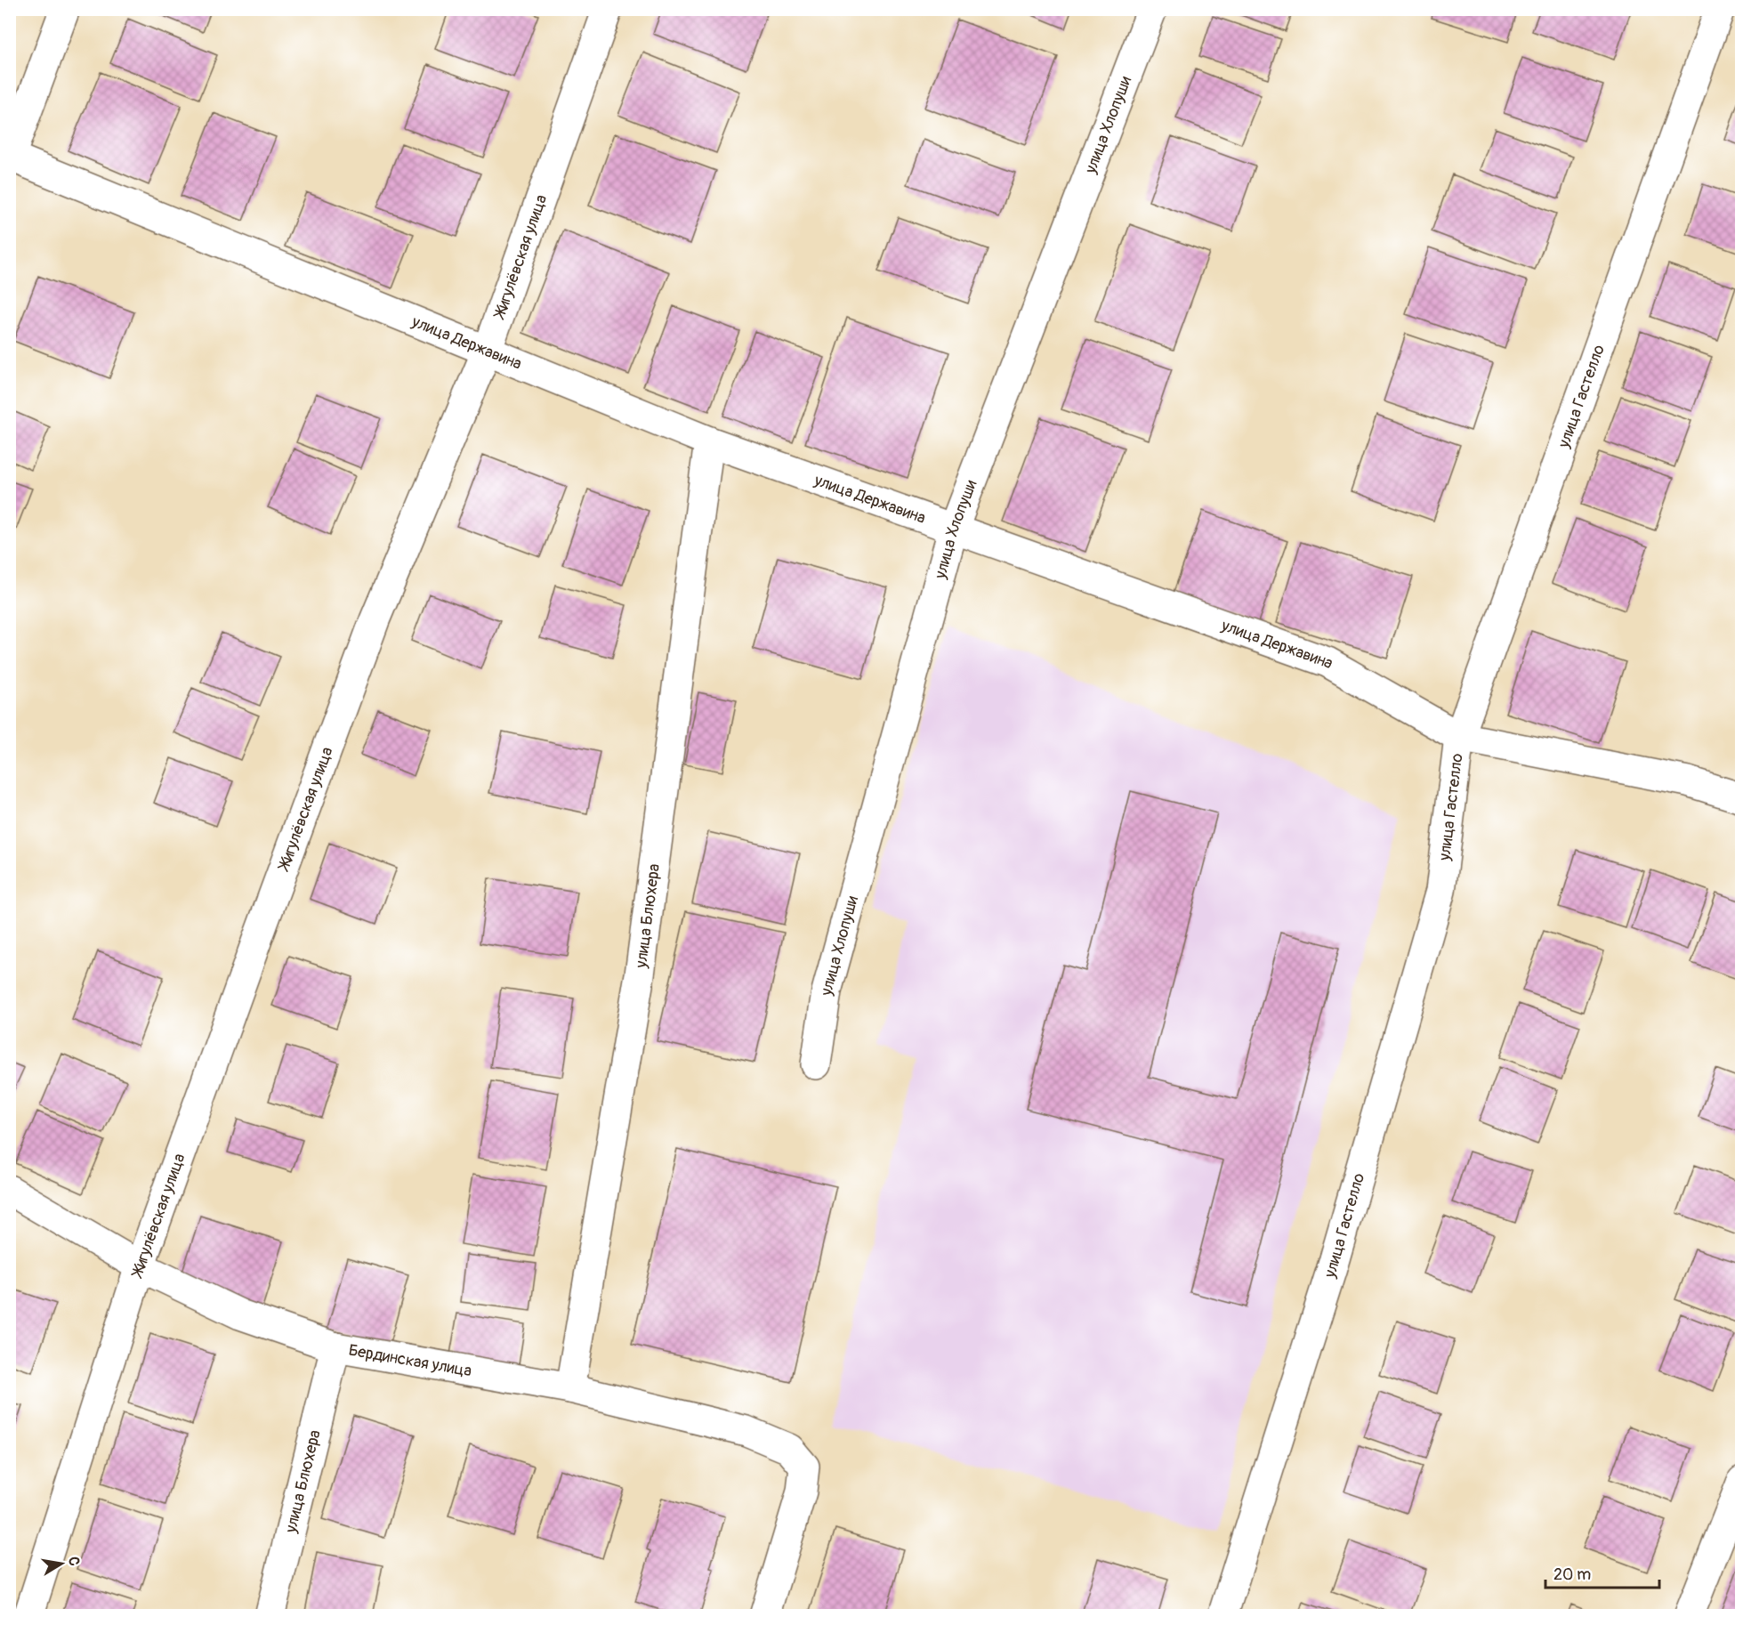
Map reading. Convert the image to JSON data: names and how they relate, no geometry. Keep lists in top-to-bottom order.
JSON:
{
  "streets": {
    "street": [
      "улица Хлопуши",
      "Жигулёвская улица",
      "улица Державина",
      "улица Гастелло",
      "улица Блюхера",
      "Бердинская улица"
    ]
  },
  "crossings": [
    ["улица Хлопуши", "улица Державина"],
    ["Жигулёвская улица", "улица Державина"],
    ["Жигулёвская улица", "Бердинская улица"],
    ["улица Державина", "улица Гастелло"],
    ["улица Державина", "улица Блюхера"],
    ["улица Блюхера", "Бердинская улица"]
  ],
  "scale_bar": "20 m",
  "north": "right"
}
